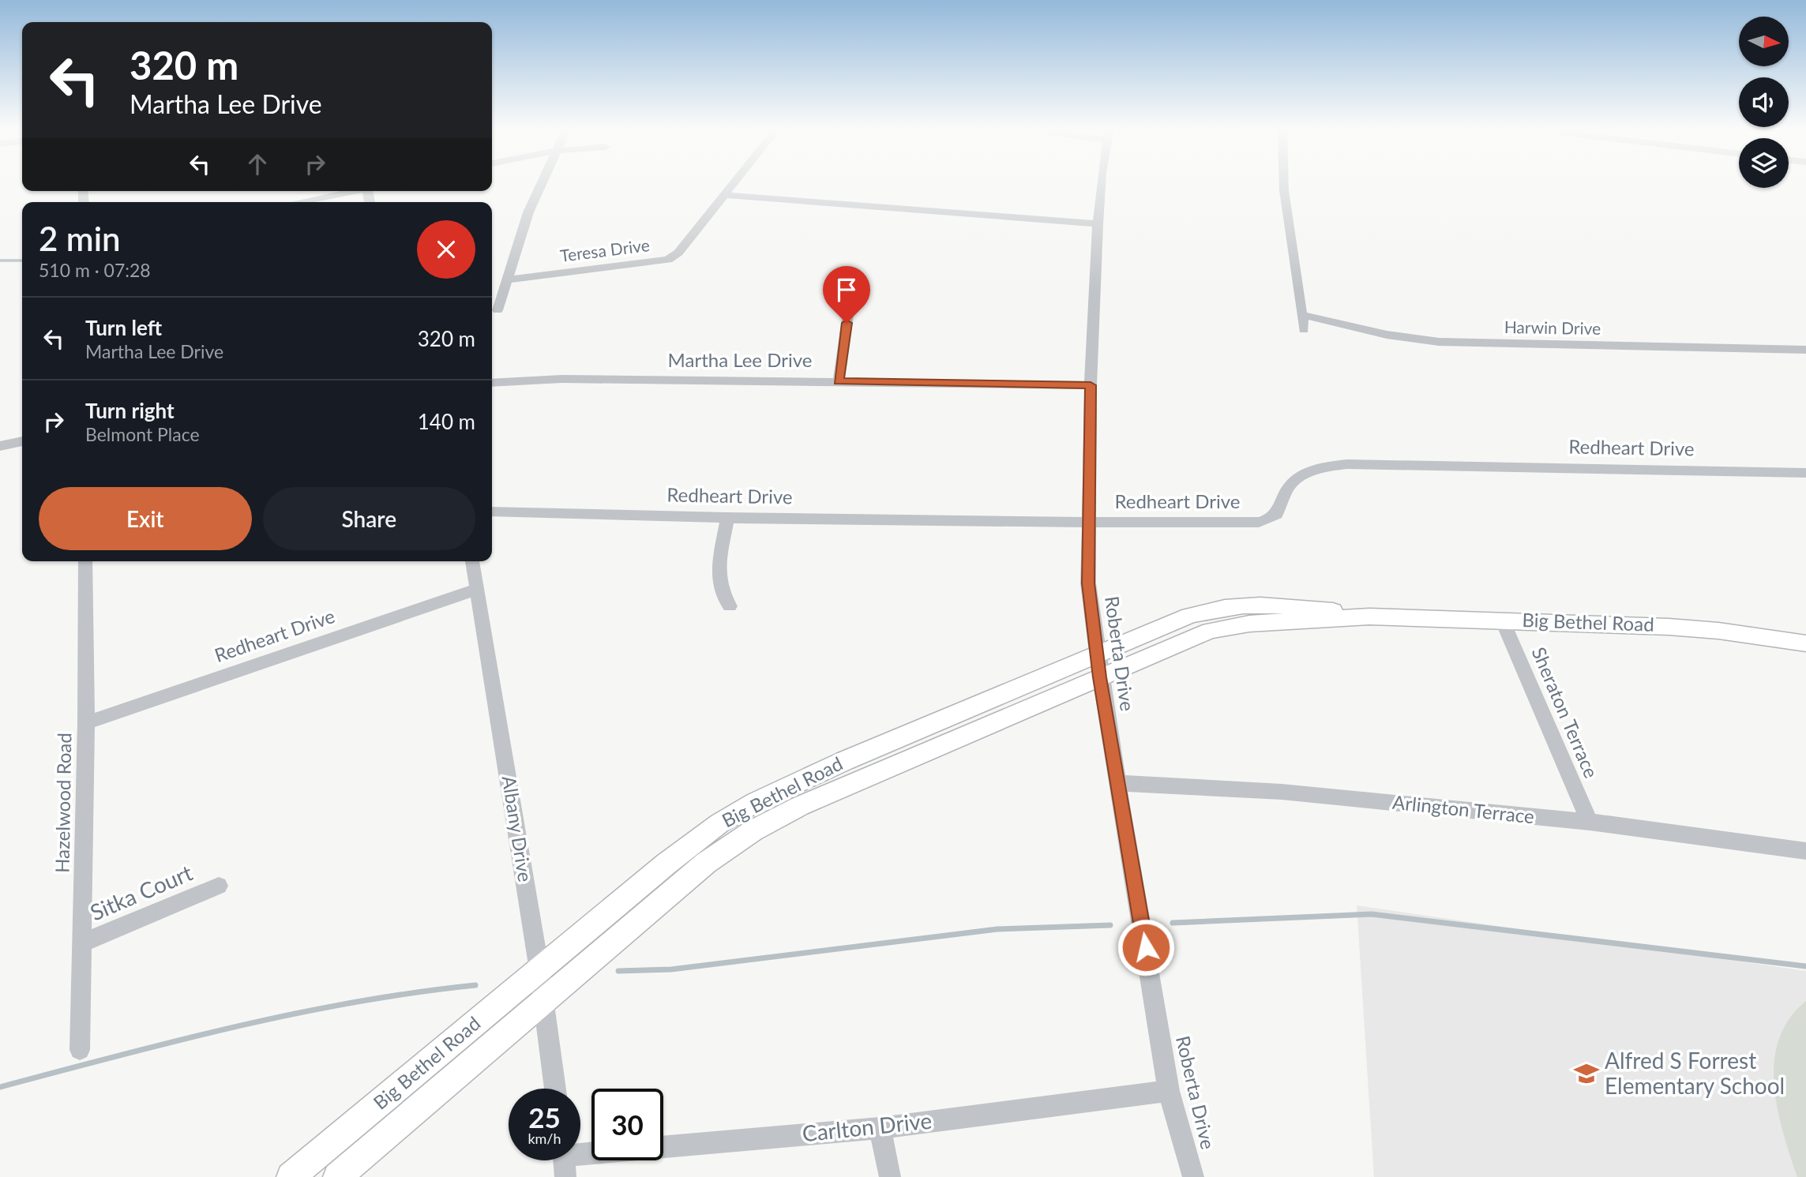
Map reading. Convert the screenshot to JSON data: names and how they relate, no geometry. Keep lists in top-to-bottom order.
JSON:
{
  "streets": {
    "main road": ["Big Bethel Road"],
    "street": [
      "Teresa Drive",
      "Harwin Drive",
      "Martha Lee Drive",
      "Redheart Drive",
      "Roberta Drive",
      "Sheraton Terrace",
      "Hazelwood Road",
      "Arlington Terrace",
      "Albany Drive",
      "Sitka Court",
      "Carlton Drive"
    ]
  },
  "crossings": [
    ["Martha Lee Drive", "Roberta Drive"],
    ["Redheart Drive", "Roberta Drive"],
    ["Redheart Drive", "Hazelwood Road"],
    ["Redheart Drive", "Albany Drive"],
    ["Big Bethel Road", "Roberta Drive"],
    ["Big Bethel Road", "Sheraton Terrace"],
    ["Big Bethel Road", "Albany Drive"],
    ["Roberta Drive", "Arlington Terrace"],
    ["Roberta Drive", "Carlton Drive"],
    ["Sheraton Terrace", "Arlington Terrace"],
    ["Hazelwood Road", "Sitka Court"]
  ],
  "places": {
    "school or university": ["Alfred S Forrest Elementary School"]
  },
  "north": "right",
  "page": {
    "turn": ["320 m", "Martha Lee Drive"],
    "heading": ["2 min", "510 m · 07:28"],
    "list": [
      {
        "name": "Turn left",
        "note": "Martha Lee Drive",
        "value": "320 m"
      },
      {
        "name": "Turn right",
        "note": "Belmont Place",
        "value": "140 m"
      }
    ],
    "buttons": ["Exit", "Share"],
    "speed": "25 km/h",
    "limit": "30"
  }
}
